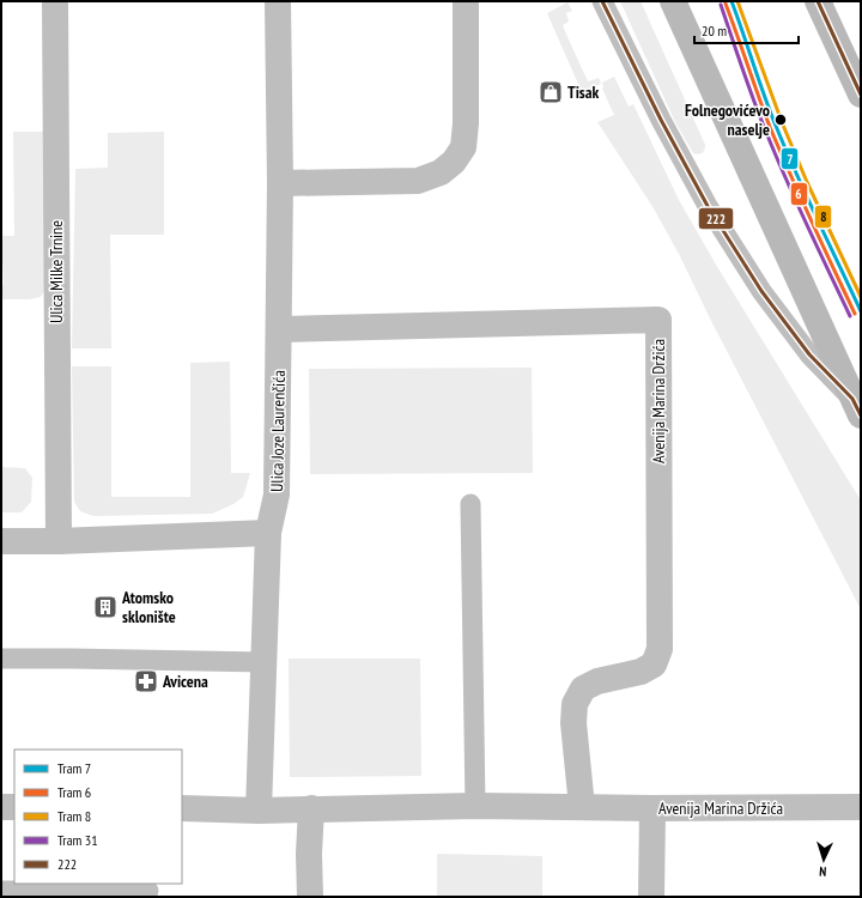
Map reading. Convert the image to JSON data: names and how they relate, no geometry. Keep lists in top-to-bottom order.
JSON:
{
  "streets": {
    "street": ["Ulica Milke Trnine", "Avenija Marina Držića", "Ulica Joze Laurenčića"]
  },
  "crossings": [
    ["Avenija Marina Držića", "Ulica Joze Laurenčića"]
  ],
  "places": {
    "shop": ["Tisak"],
    "other": ["Folnegovićevo naselje"],
    "building": ["Atomsko sklonište"],
    "pharmacy": ["Avicena"]
  },
  "lines": [
    "tram line 7",
    "tram line 8",
    "transit line 222",
    "tram line 6",
    "tram line 31"
  ],
  "legend": [
    "Tram 7",
    "Tram 6",
    "Tram 8",
    "Tram 31",
    "222"
  ],
  "scale_bar": "20 m",
  "north": "bottom"
}
